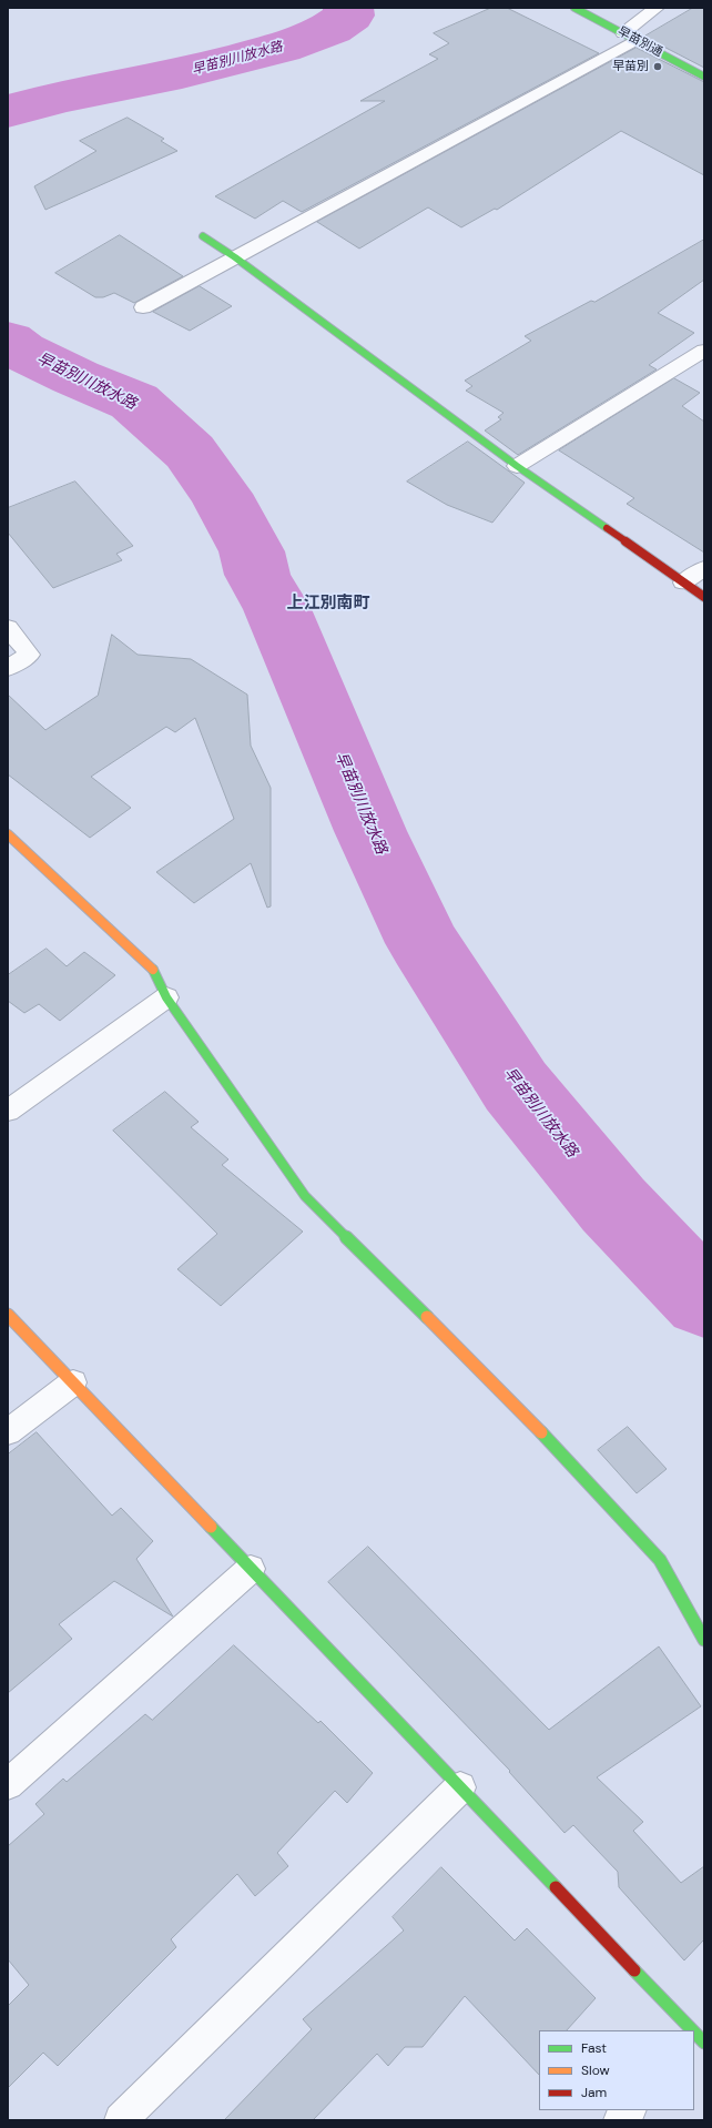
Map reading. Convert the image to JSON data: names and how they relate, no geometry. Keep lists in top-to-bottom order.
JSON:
{
  "streets": {
    "street": ["早苗別通"]
  },
  "districts": ["上江別南町"],
  "water": ["早苗別川放水路"],
  "places": ["早苗別"],
  "legend": ["Fast", "Slow", "Jam"]
}
